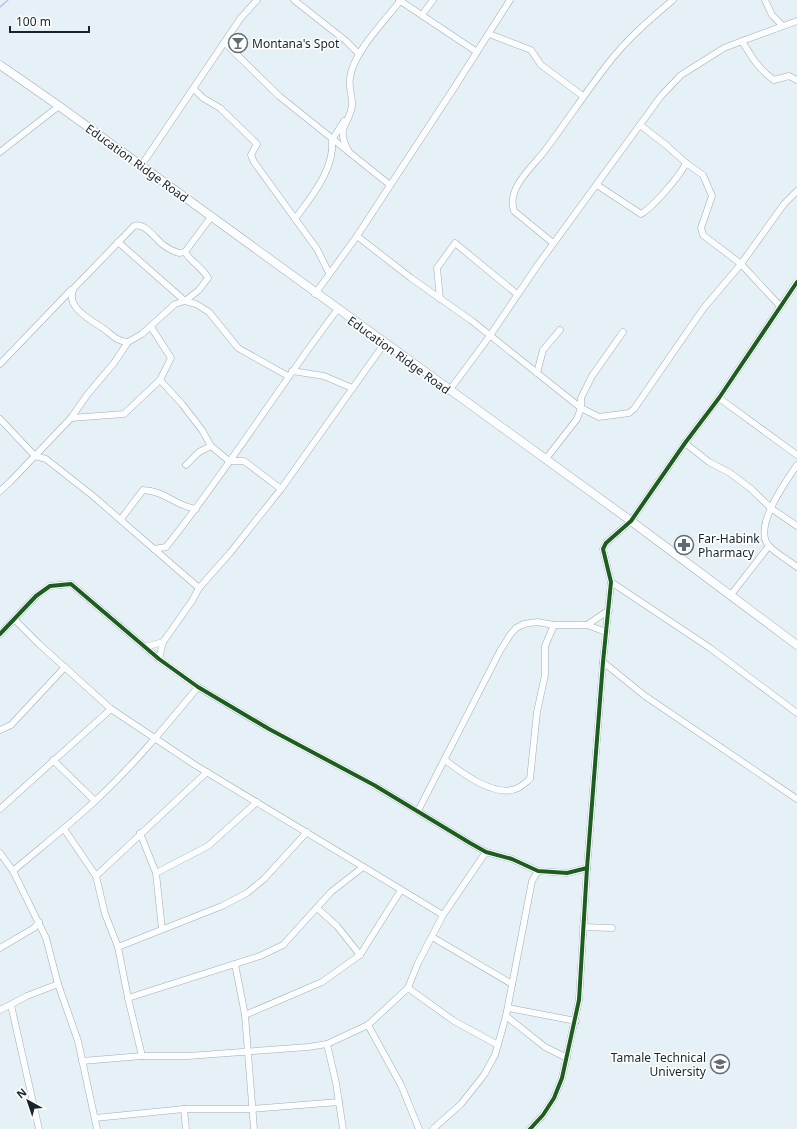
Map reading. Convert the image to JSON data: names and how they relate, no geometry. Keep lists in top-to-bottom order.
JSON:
{
  "streets": {
    "main road": ["Education Ridge Road"]
  },
  "places": {
    "bar": ["Montana's Spot"],
    "pharmacy": ["Far-Habink Pharmacy"],
    "school or university": ["Tamale Technical University"]
  },
  "scale_bar": "100 m",
  "north": "top left"
}
